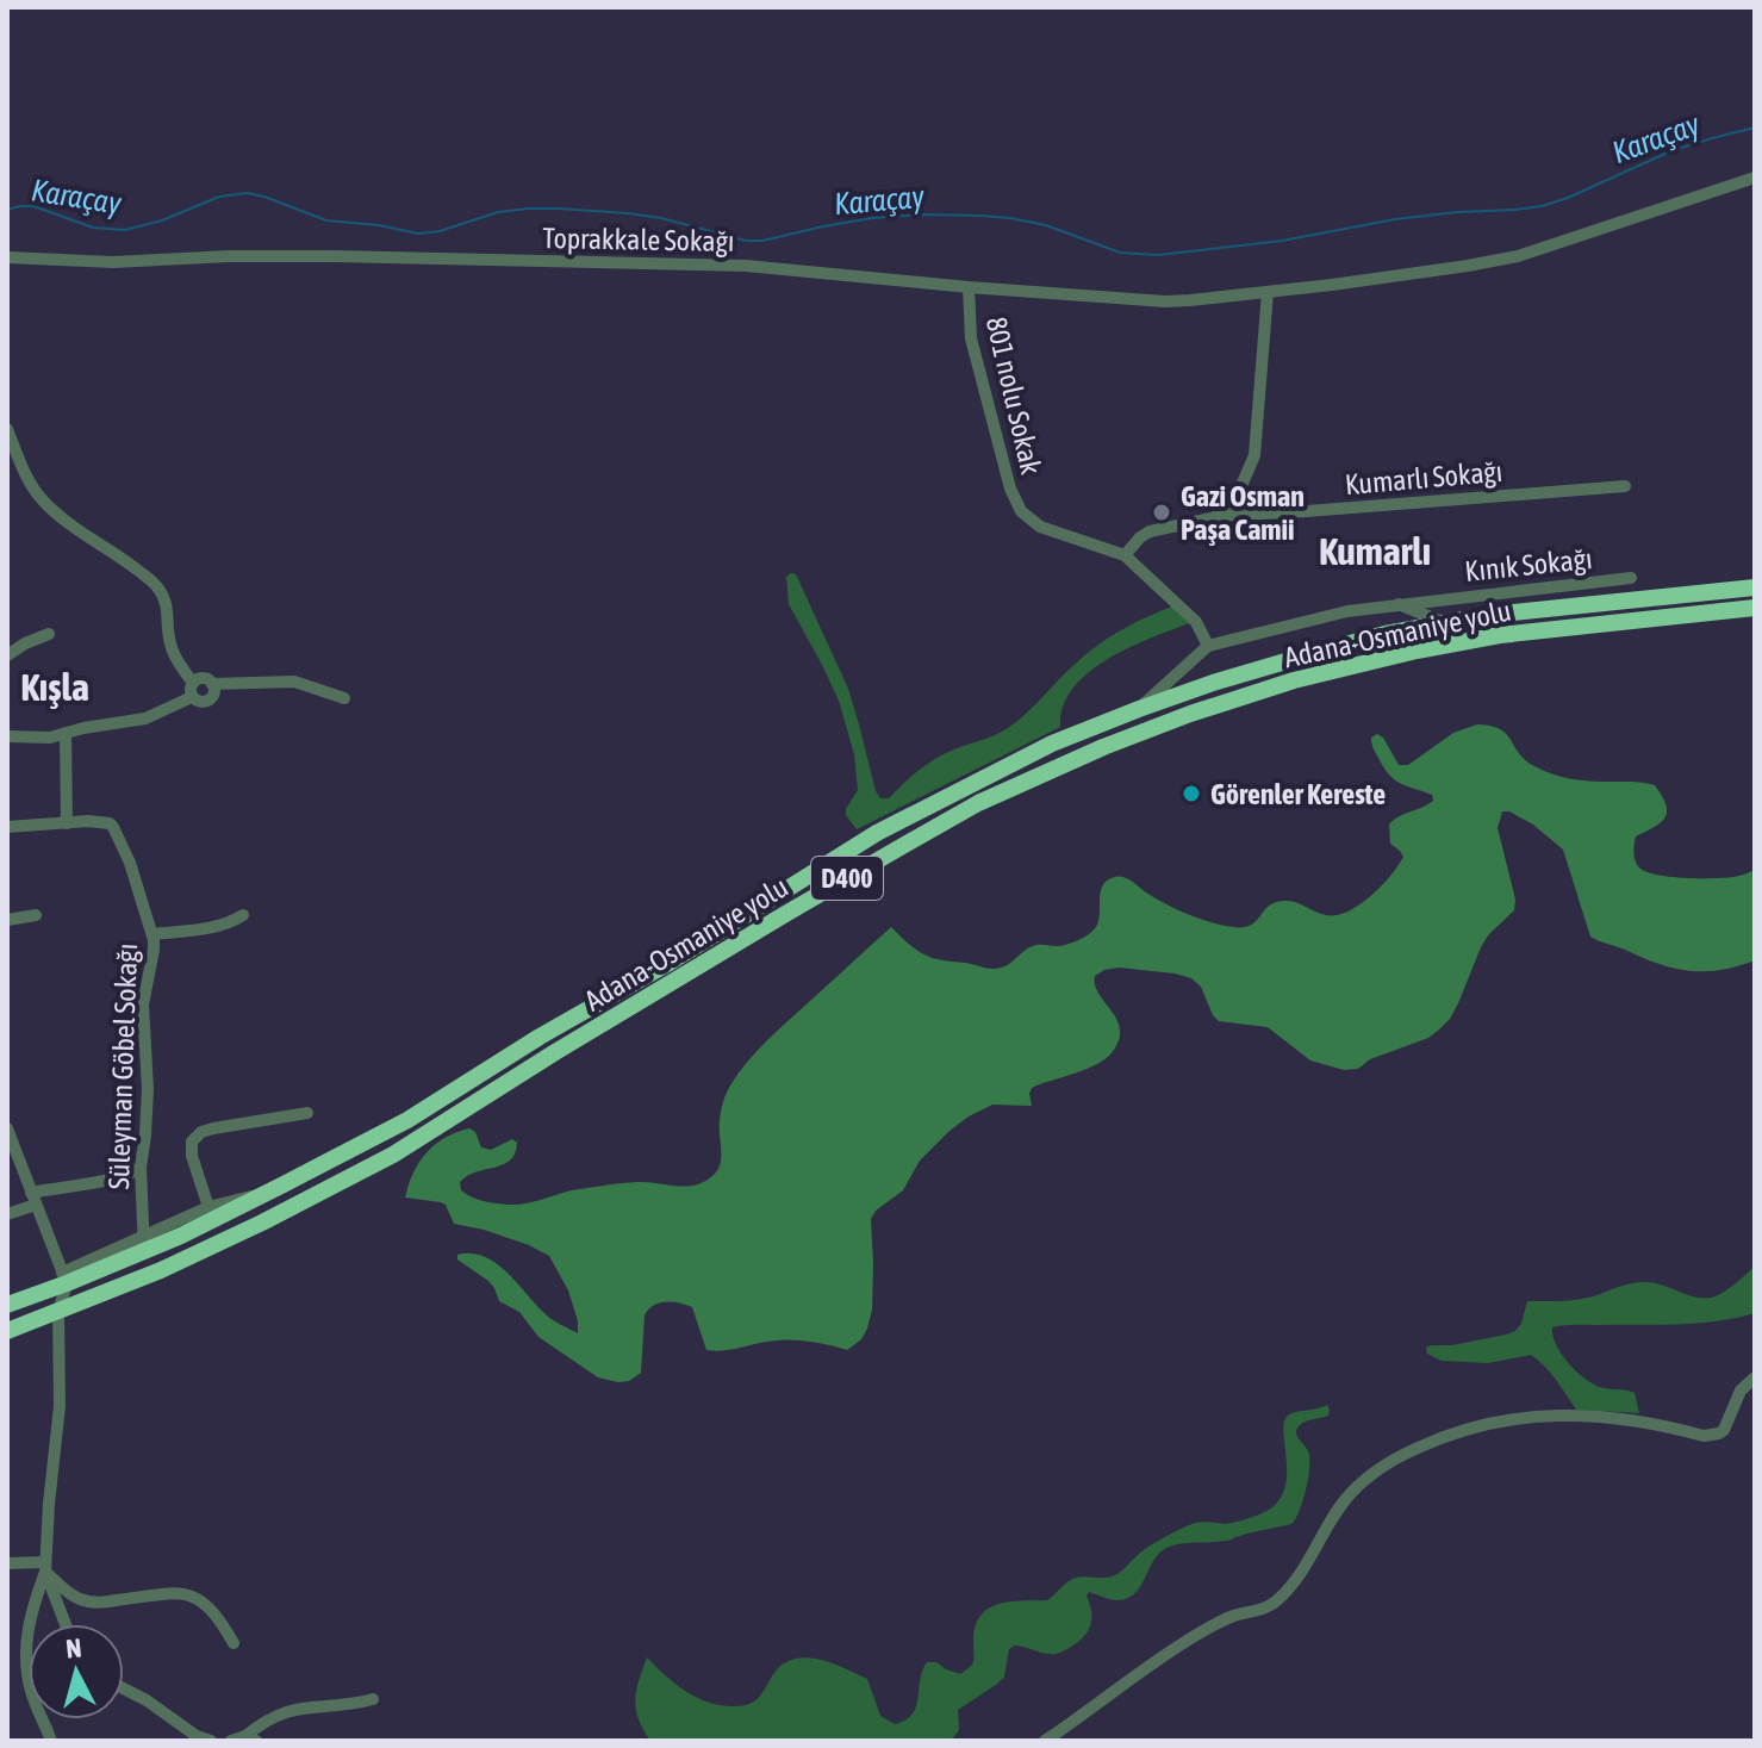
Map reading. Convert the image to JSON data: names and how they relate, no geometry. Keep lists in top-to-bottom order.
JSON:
{
  "streets": {
    "highway": ["Adana-Osmaniye yolu", "D400"],
    "street": [
      "Toprakkale Sokağı",
      "801 nolu Sokak",
      "Kumarlı Sokağı",
      "Kınık Sokağı",
      "Süleyman Göbel Sokağı"
    ]
  },
  "crossings": [
    ["Toprakkale Sokağı", "801 nolu Sokak"],
    ["801 nolu Sokak", "Kumarlı Sokağı"],
    ["Kınık Sokağı", "Adana-Osmaniye yolu"],
    ["Adana-Osmaniye yolu", "Süleyman Göbel Sokağı"]
  ],
  "districts": ["Kumarlı", "Kışla"],
  "water": ["Karaçay"],
  "places": ["Gazi Osman Paşa Camii", "Görenler Kereste"],
  "north": "top"
}
